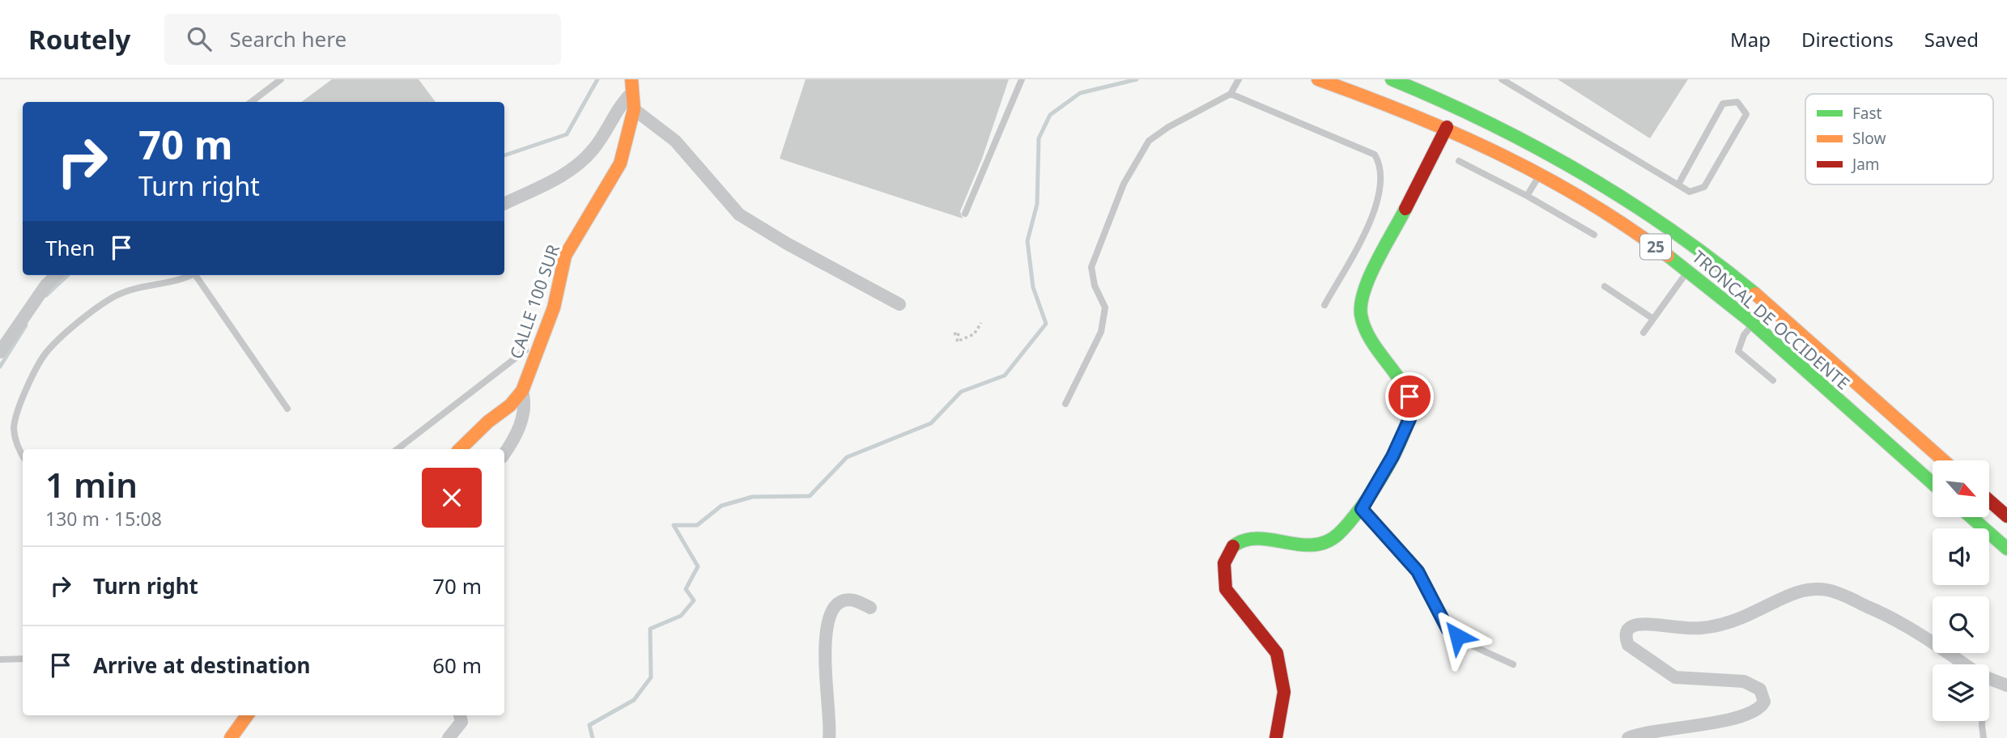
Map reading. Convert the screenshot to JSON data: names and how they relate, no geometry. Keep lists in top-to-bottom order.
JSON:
{
  "streets": {
    "main road": ["25", "CALLE 100 SUR", "TRONCAL DE OCCIDENTE"]
  },
  "legend": ["Fast", "Slow", "Jam"],
  "north": "bottom right",
  "page": {
    "header": "Routely",
    "search": "Search here",
    "nav": ["Map", "Directions", "Saved"],
    "turn": ["70 m", "Turn right"],
    "then": "Then",
    "heading": ["1 min", "130 m · 15:08"],
    "list": [
      {
        "name": "Turn right",
        "value": "70 m"
      },
      {
        "name": "Arrive at destination",
        "value": "60 m"
      }
    ]
  }
}
